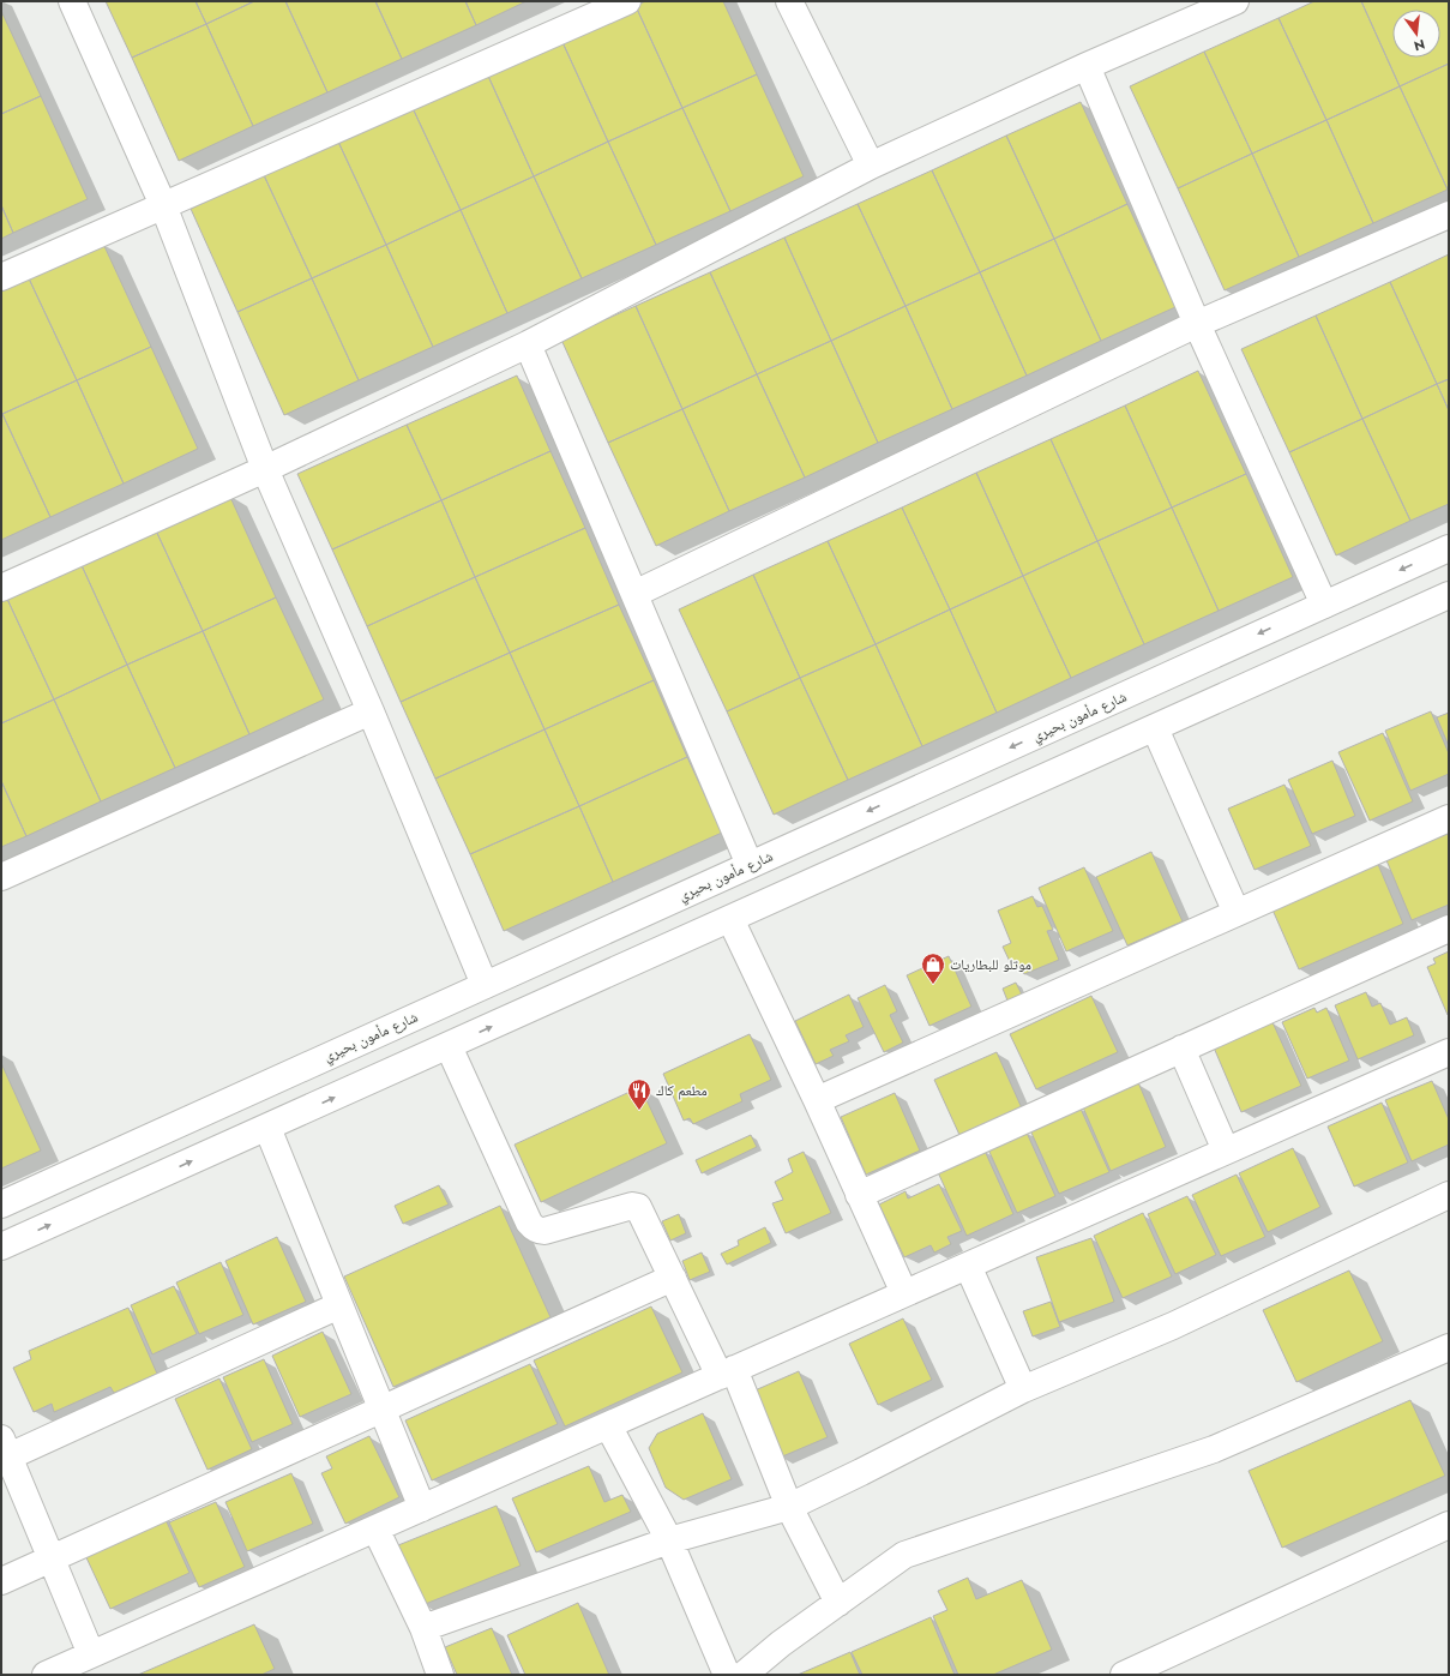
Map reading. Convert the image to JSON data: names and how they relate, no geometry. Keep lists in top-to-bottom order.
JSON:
{
  "streets": {
    "street": ["شارع مأمون بحيري"]
  },
  "places": {
    "shop": ["موتلو للبطاريات"],
    "restaurant": ["مطعم كاك"]
  },
  "north": "bottom"
}
